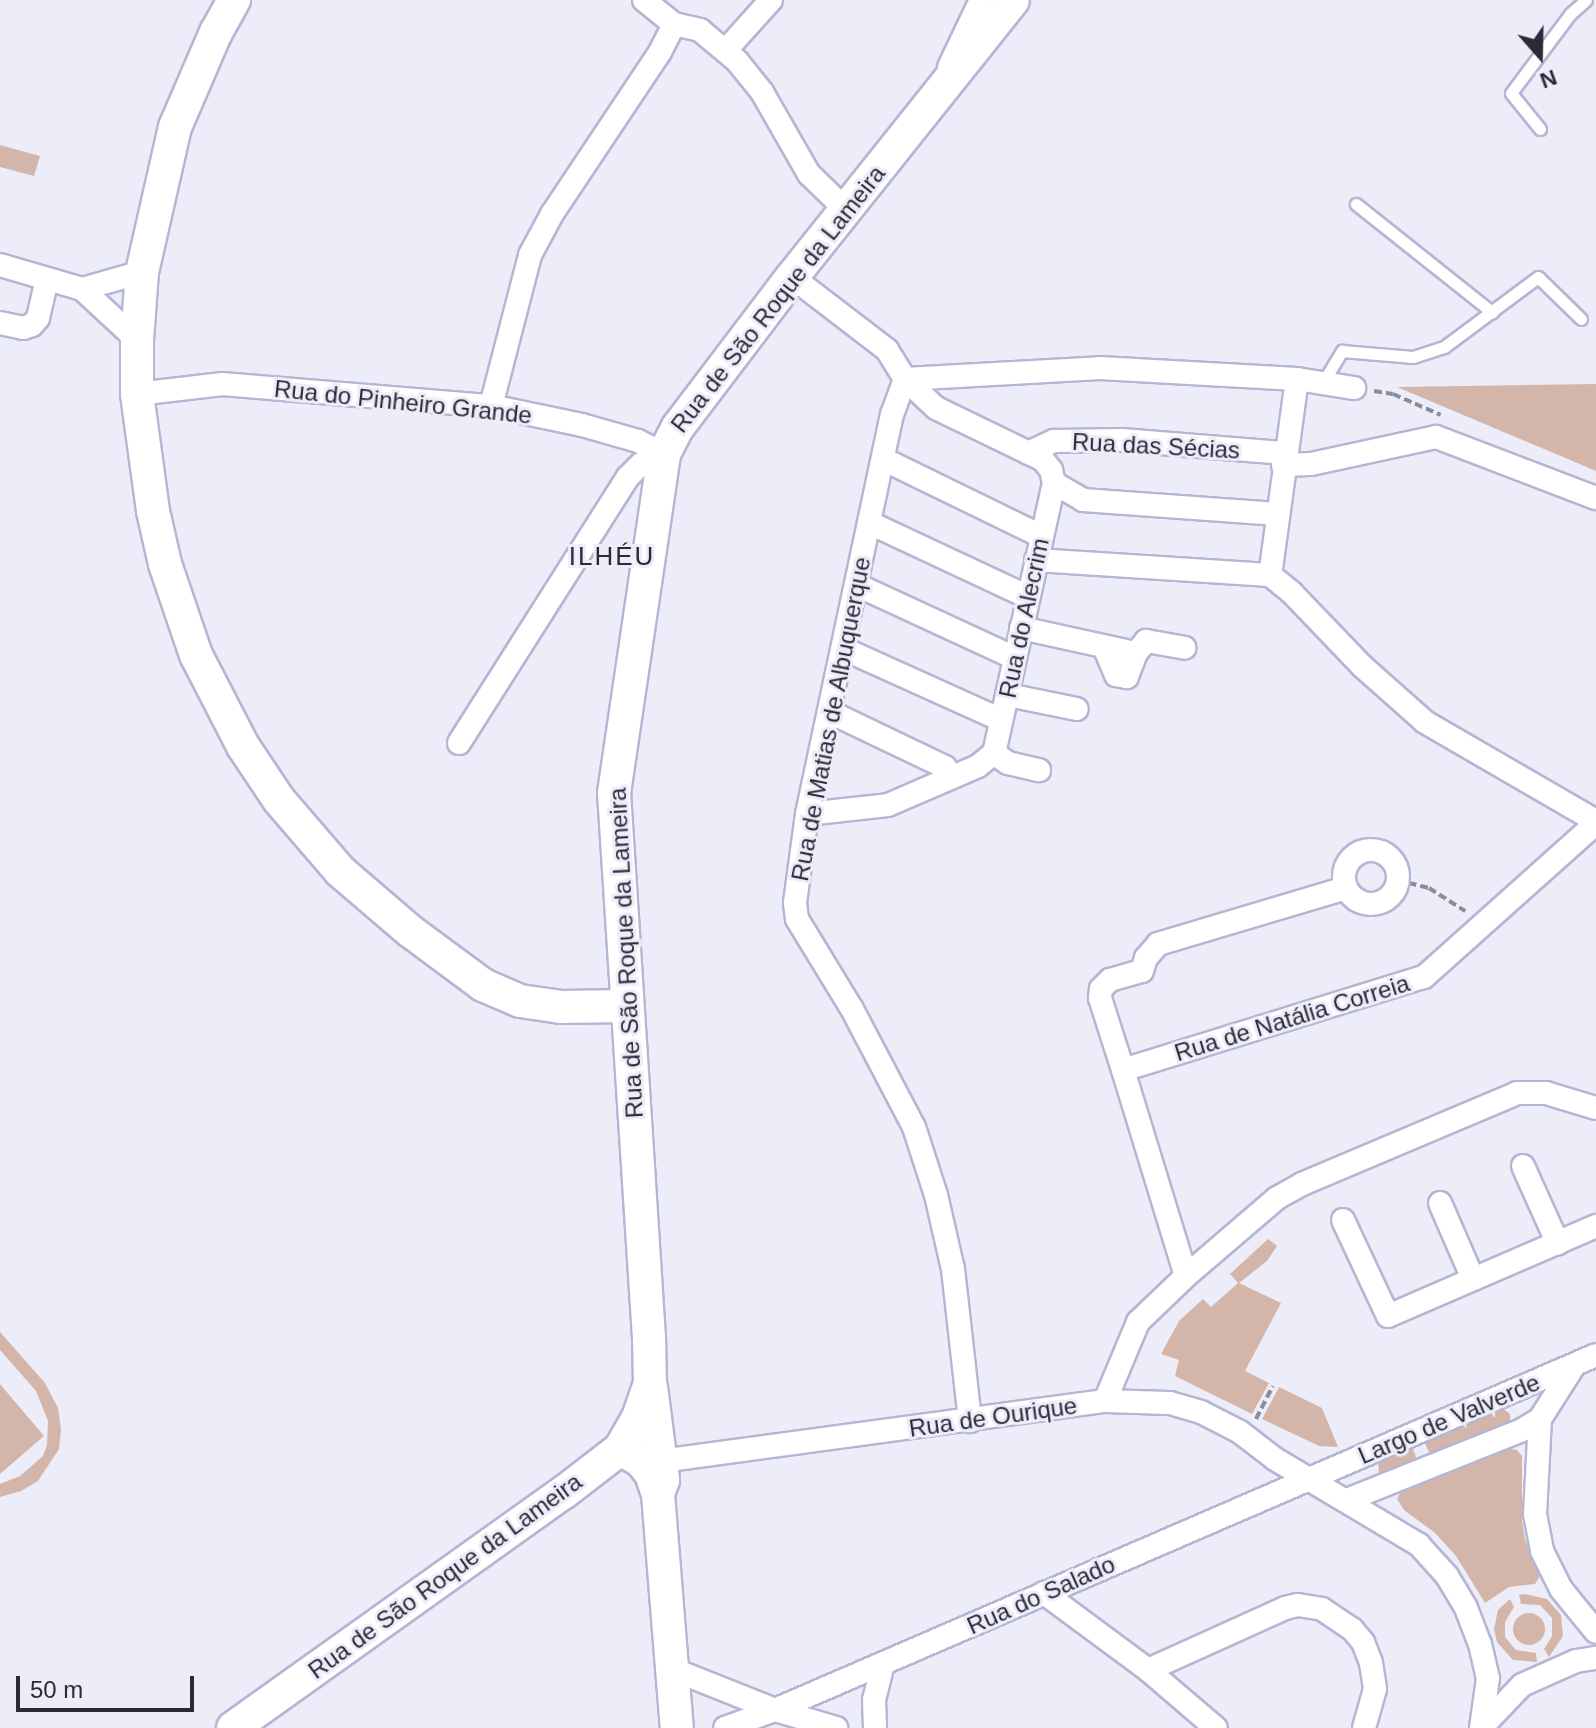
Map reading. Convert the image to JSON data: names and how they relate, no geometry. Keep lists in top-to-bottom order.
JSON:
{
  "streets": {
    "main road": ["Rua de São Roque da Lameira"],
    "street": [
      "Rua do Pinheiro Grande",
      "Rua das Sécias",
      "Rua do Alecrim",
      "Rua de Matias de Albuquerque",
      "Rua de Natália Correia",
      "Rua de Ourique",
      "Largo de Valverde",
      "Rua do Salado"
    ]
  },
  "crossings": [
    ["Rua de São Roque da Lameira", "Rua do Pinheiro Grande"],
    ["Rua de Matias de Albuquerque", "Rua de Ourique"],
    ["Rua de Ourique", "Largo de Valverde"],
    ["Rua de Ourique", "Rua do Salado"],
    ["Largo de Valverde", "Rua do Salado"]
  ],
  "districts": ["ILHÉU"],
  "scale_bar": "50 m",
  "north": "bottom"
}
